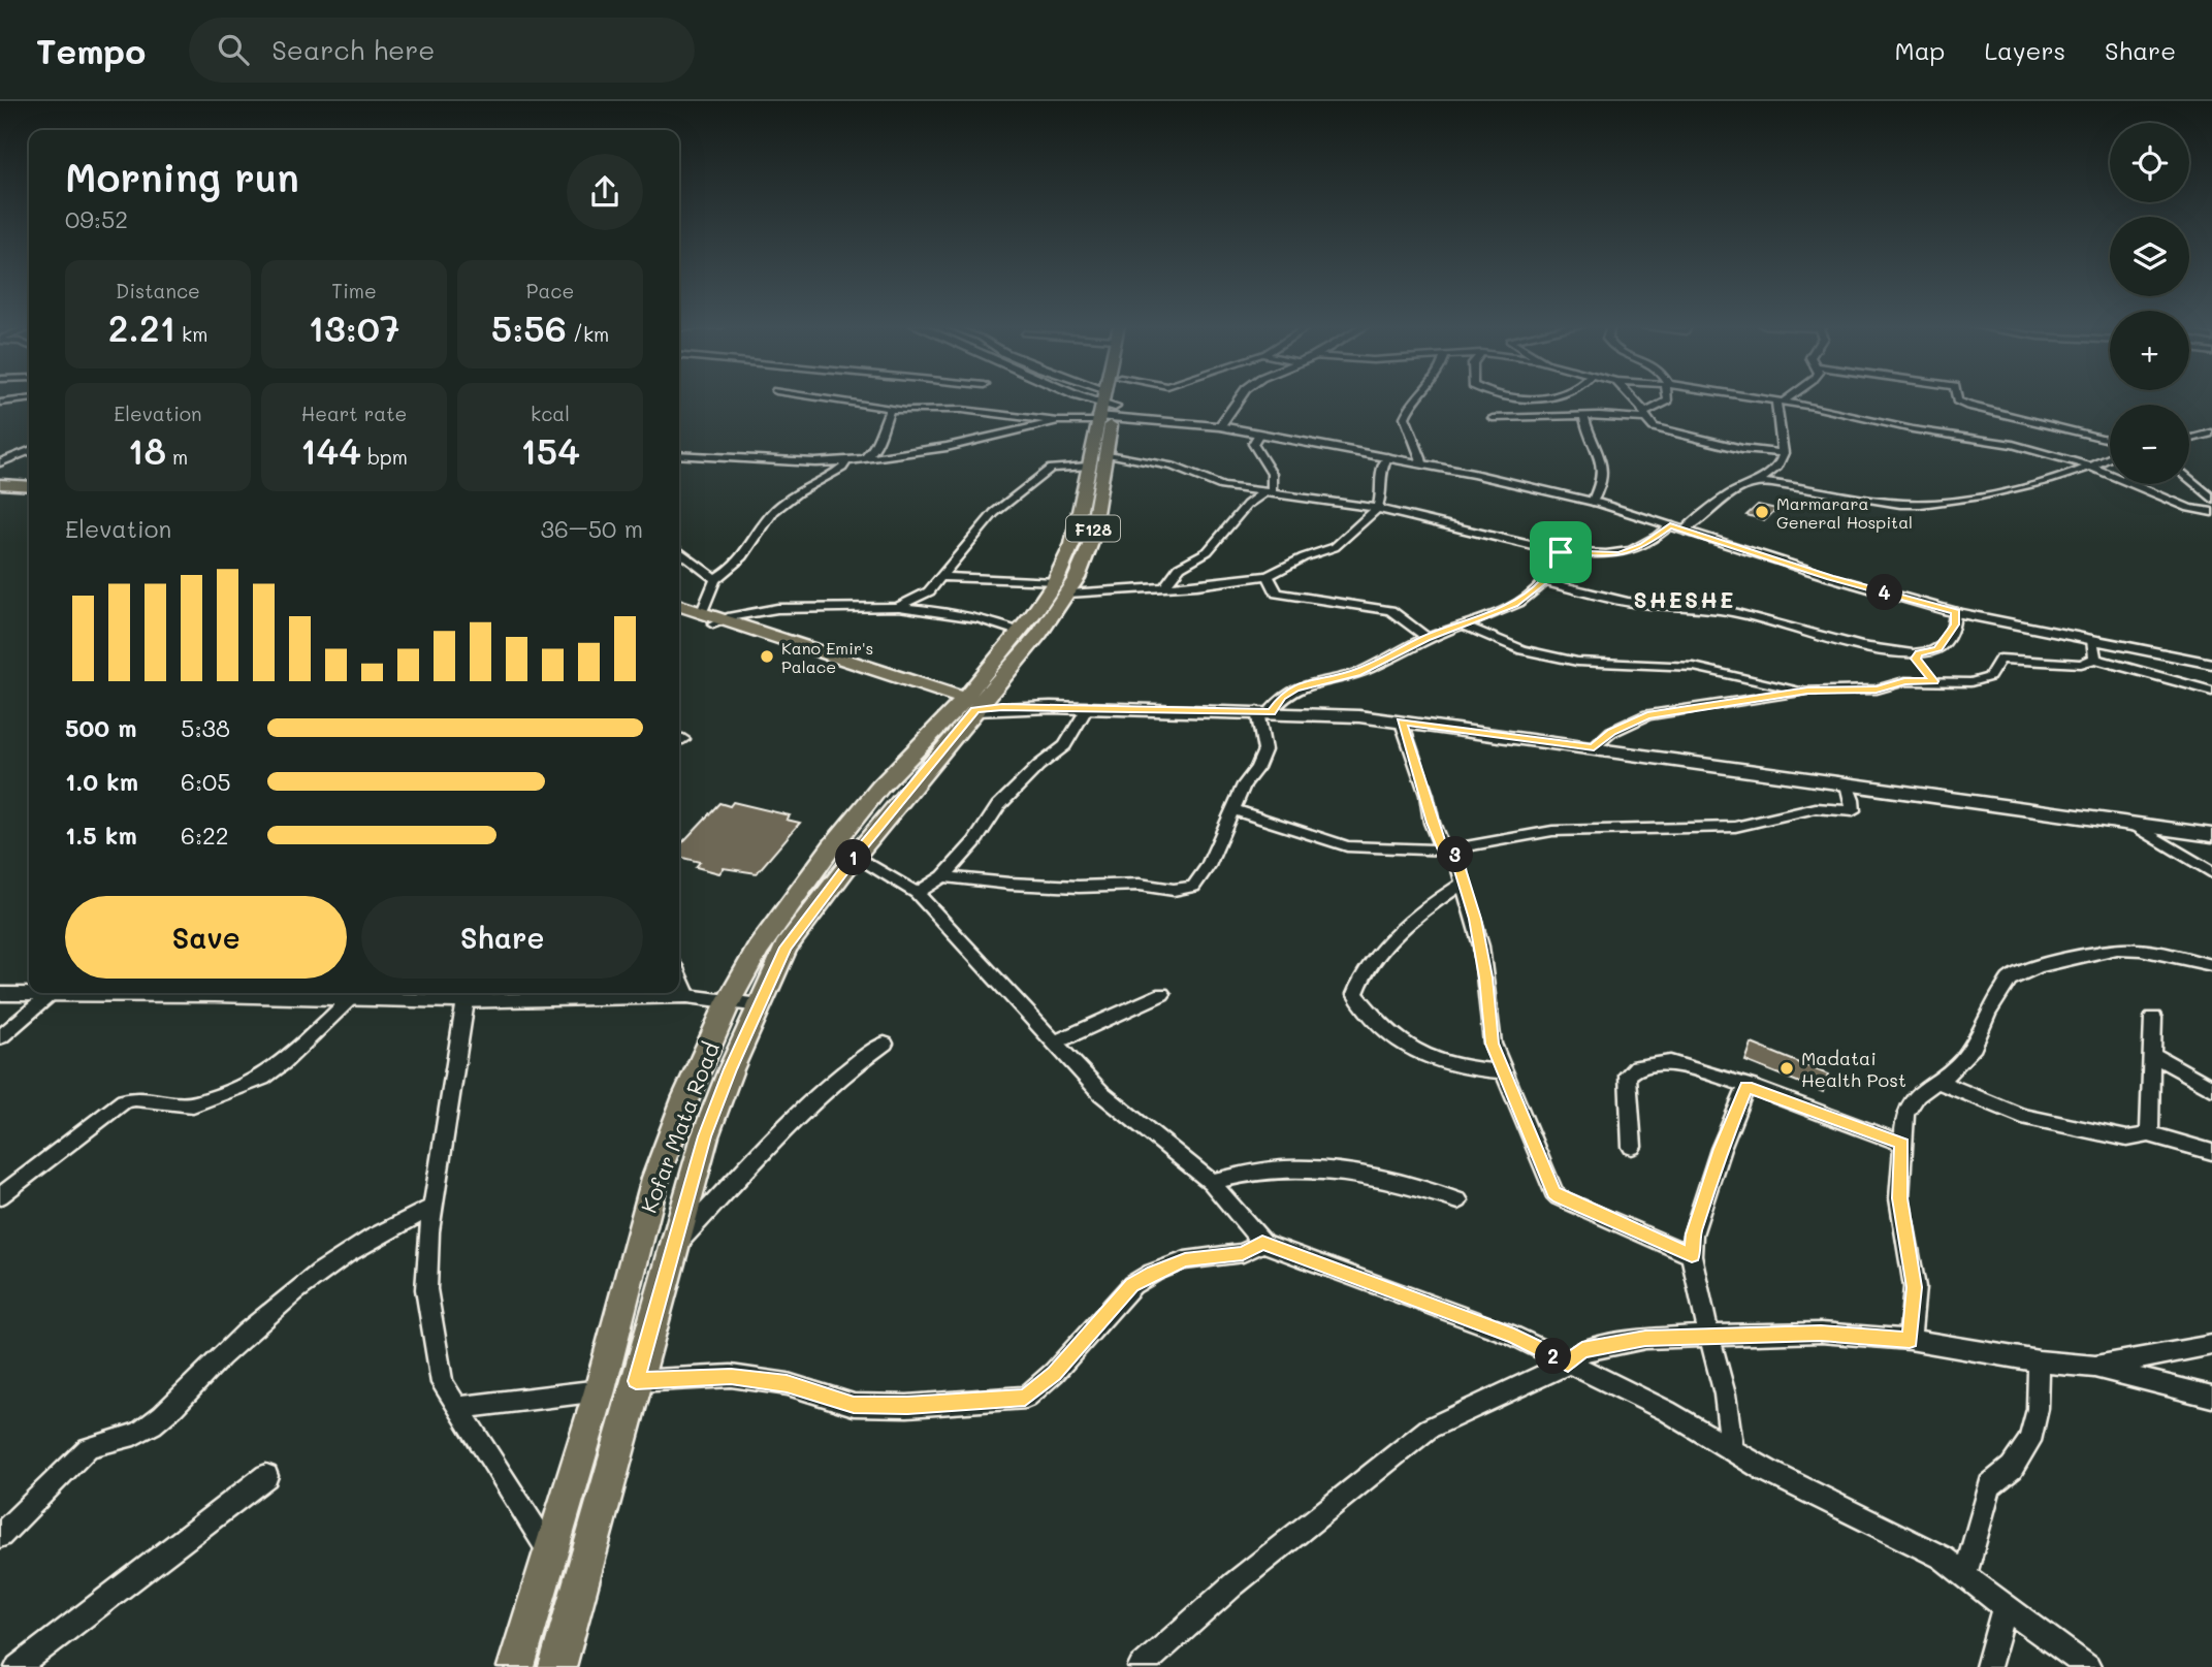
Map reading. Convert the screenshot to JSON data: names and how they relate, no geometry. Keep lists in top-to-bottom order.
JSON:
{
  "streets": {
    "main road": ["F128", "Kofar Mata Road"]
  },
  "crossings": [
    ["F128", "Kofar Mata Road"]
  ],
  "districts": ["SHESHE"],
  "places": ["Marmarara General Hospital", "Kano Emir's Palace", "Madatai Health Post"],
  "page": {
    "header": "Tempo",
    "search": "Search here",
    "nav": ["Map", "Layers", "Share"],
    "map_buttons": ["+", "−"],
    "heading": ["Morning run", "09:52"],
    "stats": [
      ["Distance", "2.21 km"],
      ["Time", "13:07"],
      ["Pace", "5:56 /km"],
      ["Elevation", "18 m"],
      ["Heart rate", "144 bpm"],
      ["kcal", "154"]
    ],
    "chart": ["Elevation", "36–50 m"],
    "pins": [
      "4",
      "3",
      "1",
      "2"
    ],
    "list": [
      {
        "name": "500 m",
        "note": "5:38"
      },
      {
        "name": "1.0 km",
        "note": "6:05"
      },
      {
        "name": "1.5 km",
        "note": "6:22"
      }
    ],
    "buttons": ["Save", "Share"]
  }
}
